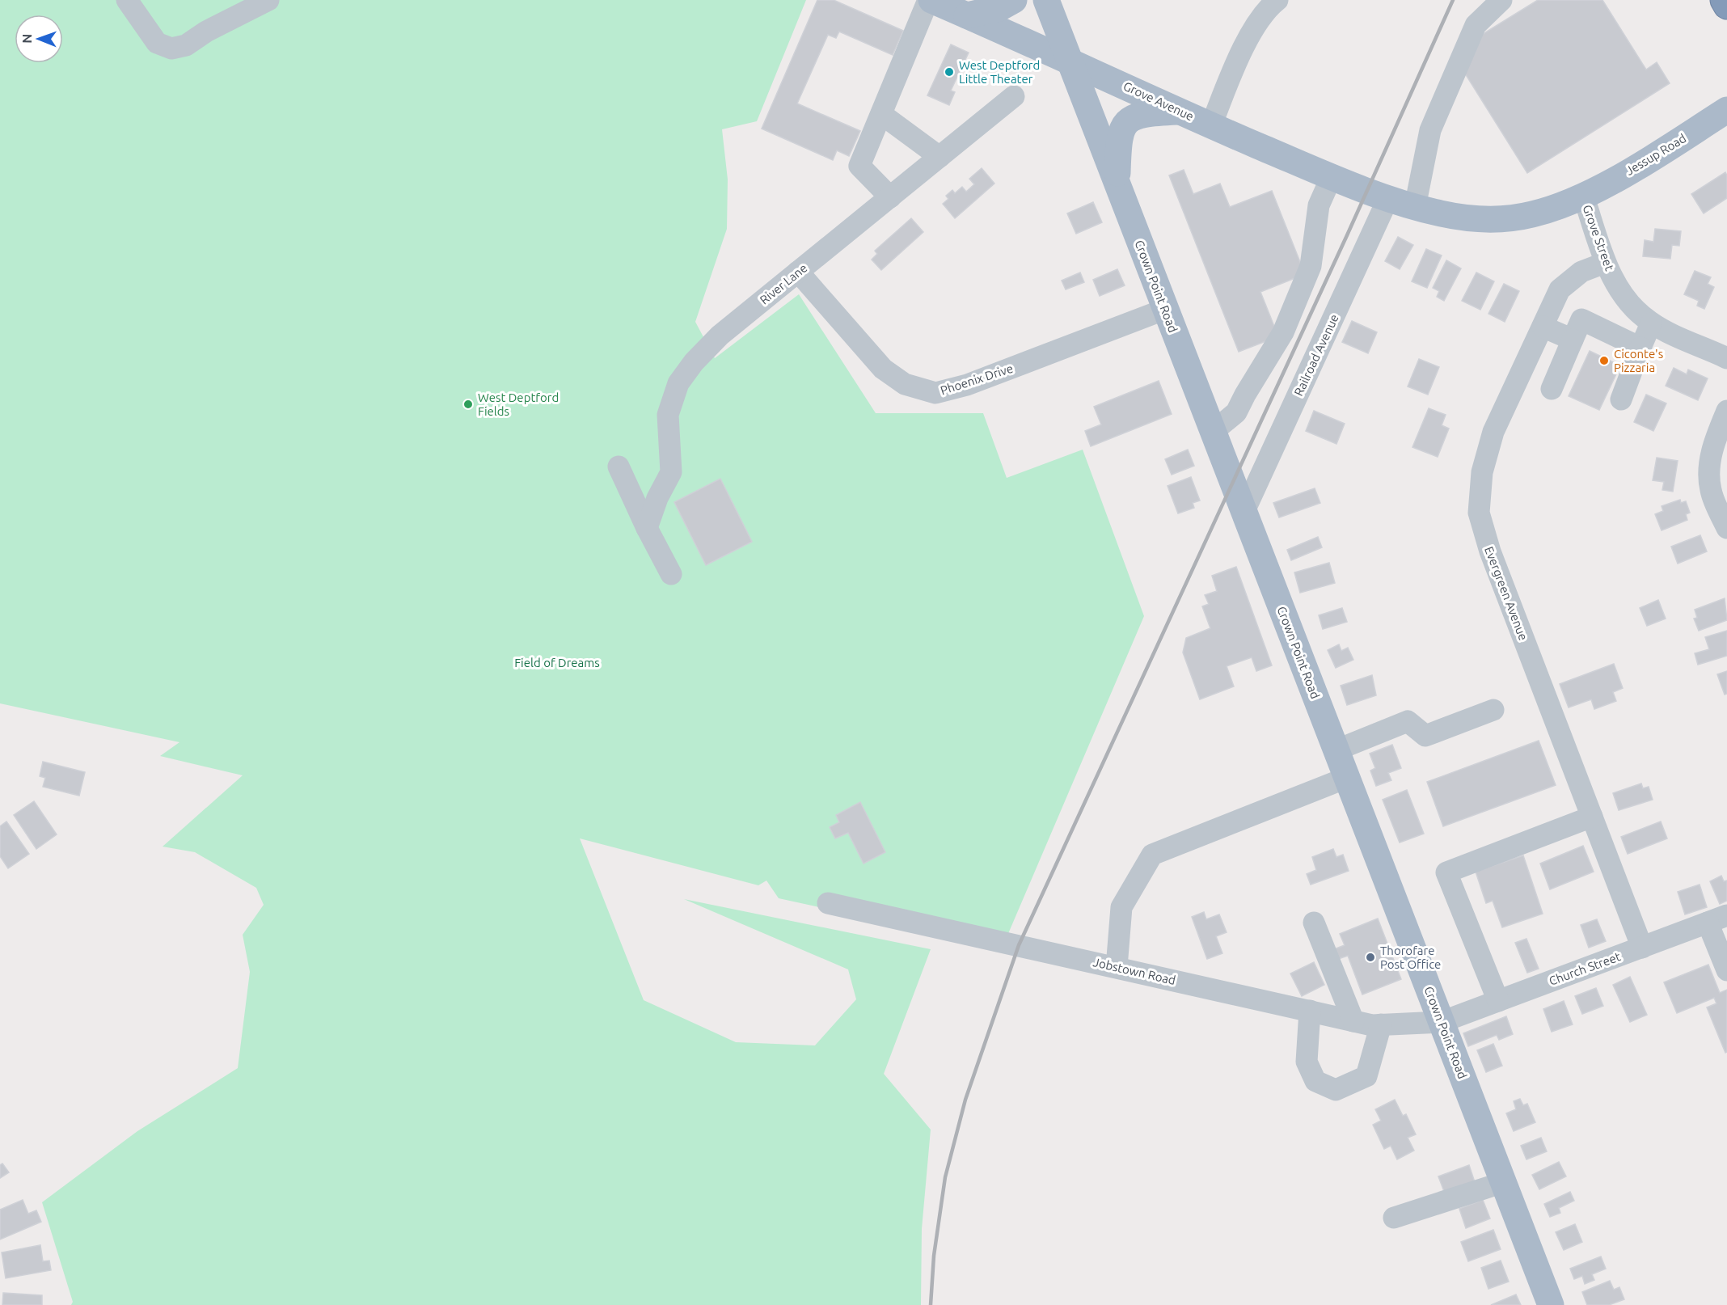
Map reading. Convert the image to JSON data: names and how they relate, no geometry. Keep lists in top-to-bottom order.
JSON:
{
  "streets": {
    "main road": [
      "Grove Avenue",
      "Jessup Road",
      "Grove Street",
      "Crown Point Road"
    ],
    "street": [
      "River Lane",
      "Railroad Avenue",
      "Phoenix Drive",
      "Evergreen Avenue",
      "Church Street",
      "Jobstown Road"
    ]
  },
  "crossings": [
    ["Grove Avenue", "Grove Street"],
    ["Grove Avenue", "Crown Point Road"],
    ["Grove Avenue", "Railroad Avenue"],
    ["Jessup Road", "Grove Street"],
    ["Grove Street", "Railroad Avenue"],
    ["Grove Street", "Evergreen Avenue"],
    ["River Lane", "Phoenix Drive"],
    ["Crown Point Road", "Railroad Avenue"],
    ["Crown Point Road", "Phoenix Drive"],
    ["Crown Point Road", "Church Street"],
    ["Crown Point Road", "Jobstown Road"],
    ["Evergreen Avenue", "Church Street"],
    ["Church Street", "Jobstown Road"]
  ],
  "parks": ["Field of Dreams"],
  "places": [
    "West Deptford Little Theater",
    "Ciconte's Pizzaria",
    "West Deptford Fields",
    "Thorofare Post Office"
  ],
  "north": "left"
}
